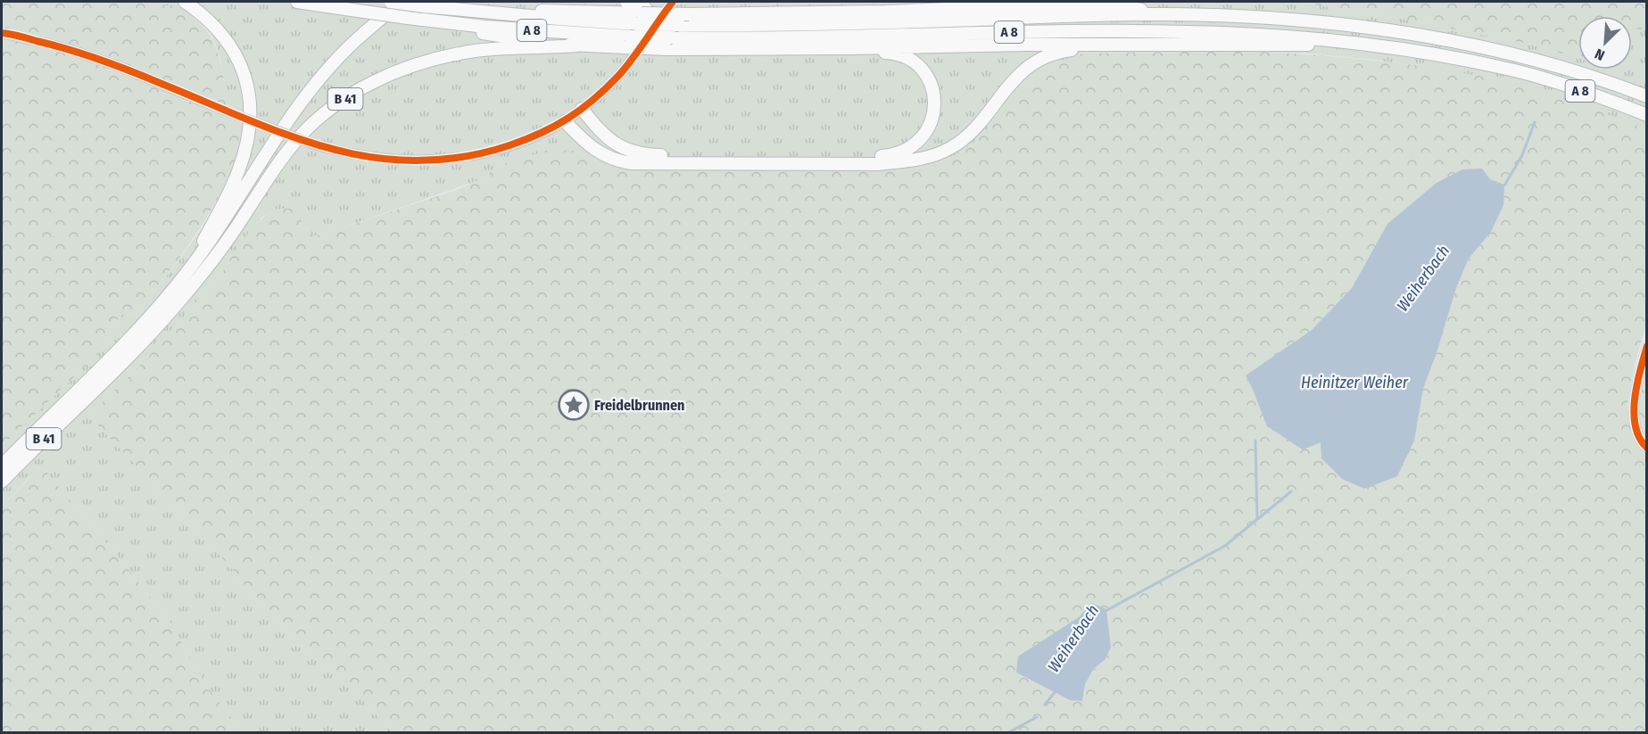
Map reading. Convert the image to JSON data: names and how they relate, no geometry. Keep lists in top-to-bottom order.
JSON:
{
  "streets": {
    "highway": ["A 8", "B 41"]
  },
  "water": ["Weiherbach", "Heinitzer Weiher"],
  "places": {
    "place": ["Freidelbrunnen"]
  },
  "north": "bottom left"
}
